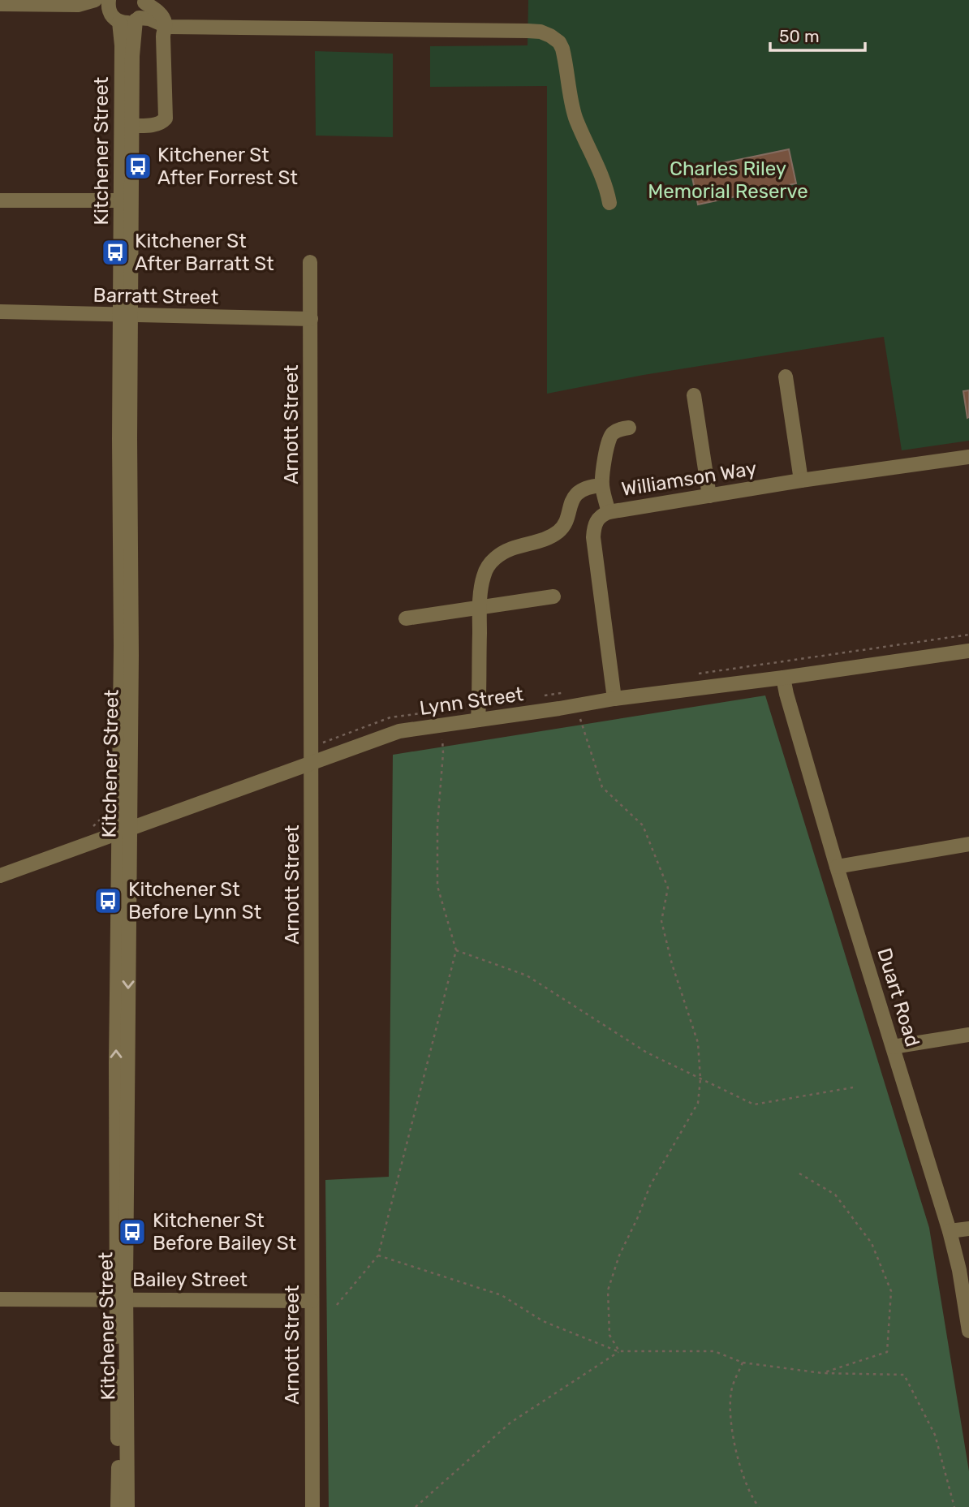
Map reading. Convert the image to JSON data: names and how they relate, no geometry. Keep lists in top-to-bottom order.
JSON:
{
  "streets": {
    "street": [
      "Kitchener Street",
      "Barratt Street",
      "Arnott Street",
      "Williamson Way",
      "Lynn Street",
      "Duart Road",
      "Bailey Street"
    ]
  },
  "crossings": [
    ["Kitchener Street", "Barratt Street"],
    ["Kitchener Street", "Lynn Street"],
    ["Kitchener Street", "Bailey Street"],
    ["Barratt Street", "Arnott Street"],
    ["Arnott Street", "Lynn Street"],
    ["Arnott Street", "Bailey Street"],
    ["Williamson Way", "Lynn Street"],
    ["Lynn Street", "Duart Road"]
  ],
  "parks": ["Charles Riley Memorial Reserve"],
  "places": {
    "bus stop": [
      "Kitchener St After Forrest St",
      "Kitchener St After Barratt St",
      "Kitchener St Before Lynn St",
      "Kitchener St Before Bailey St"
    ]
  },
  "scale_bar": "50 m"
}
